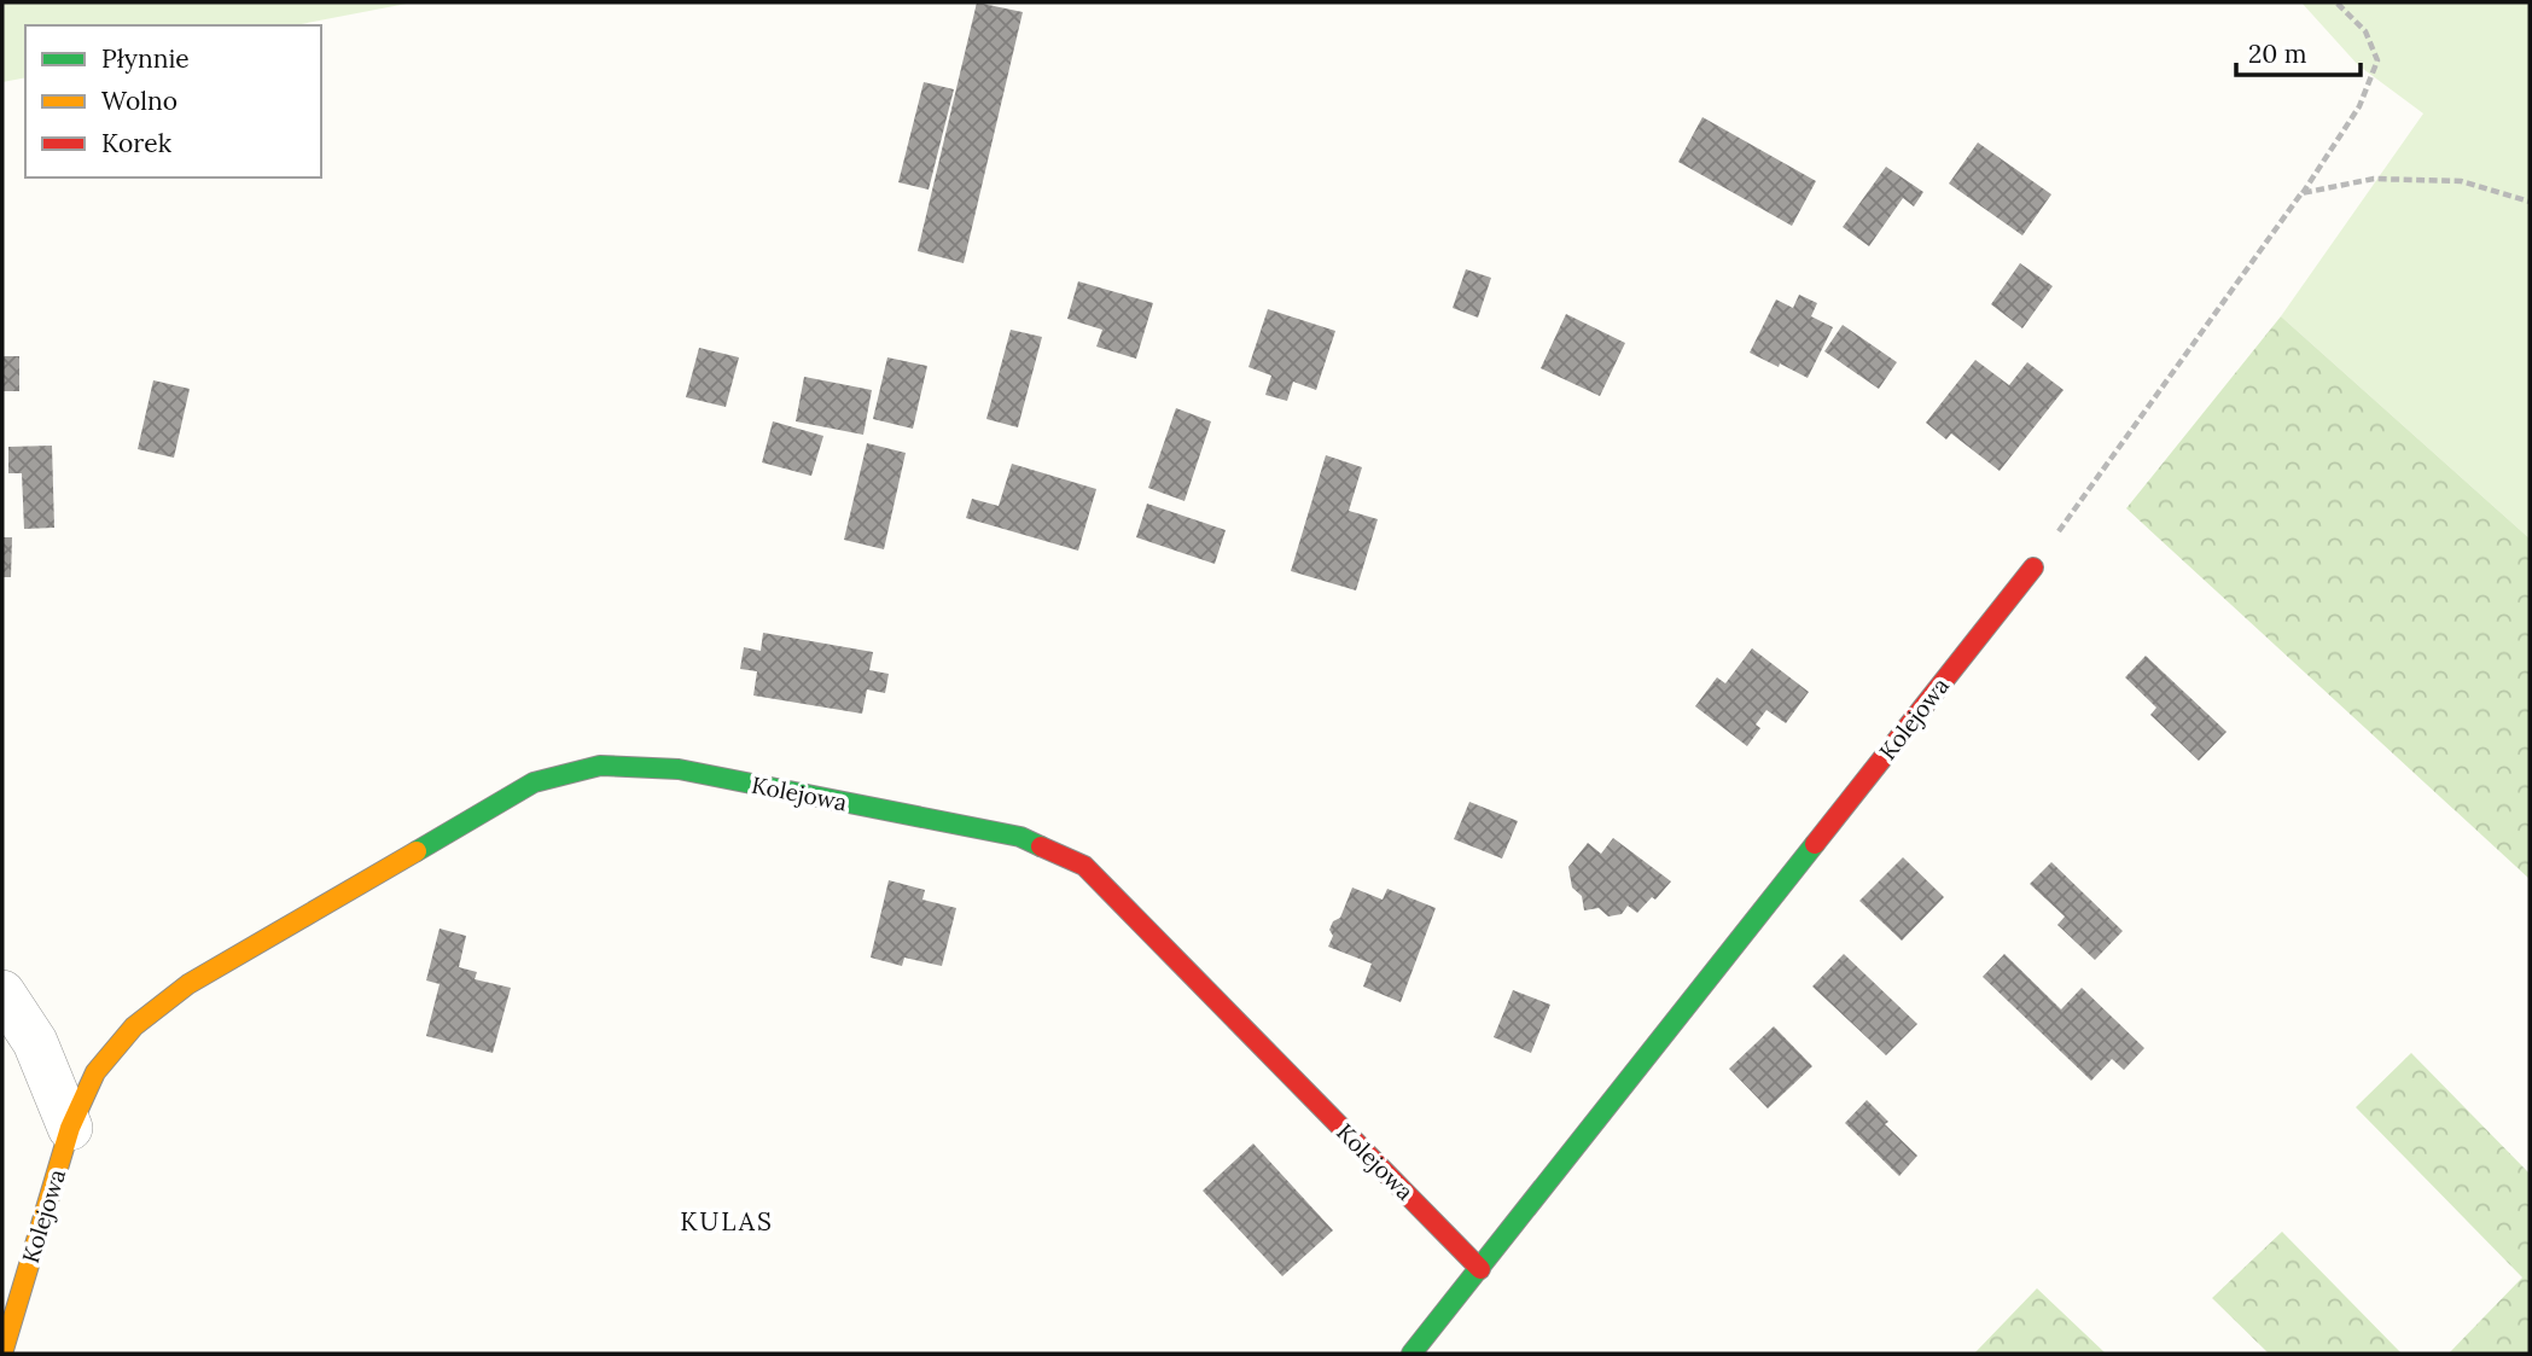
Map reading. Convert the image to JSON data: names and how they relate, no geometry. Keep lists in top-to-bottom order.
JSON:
{
  "streets": {
    "street": ["Kolejowa"]
  },
  "districts": ["KULAS"],
  "legend": ["Płynnie", "Wolno", "Korek"],
  "scale_bar": "20 m"
}
